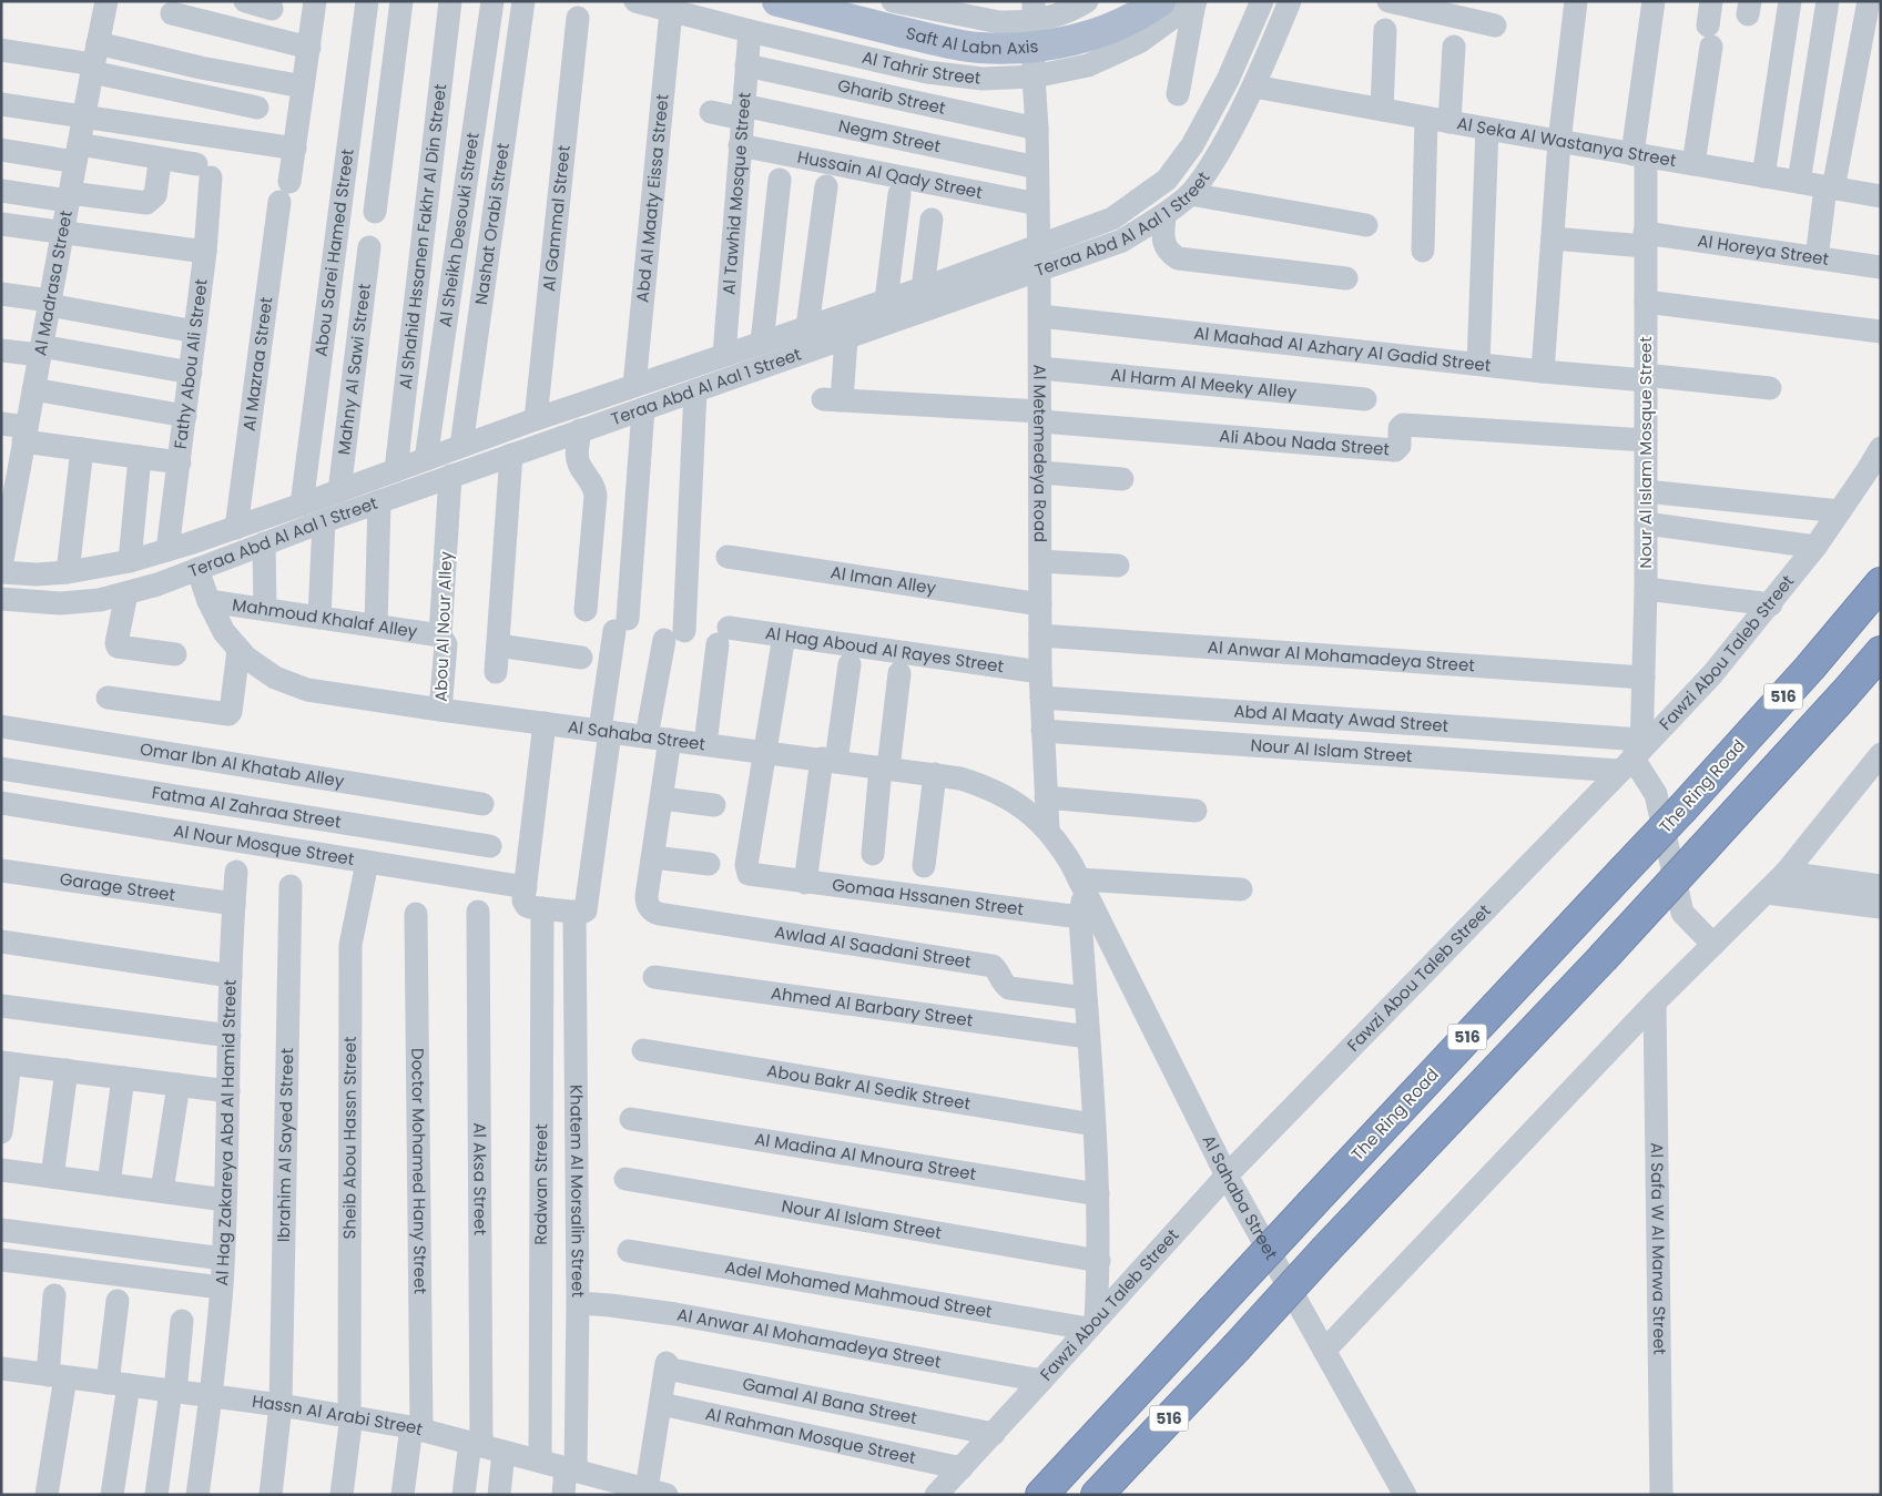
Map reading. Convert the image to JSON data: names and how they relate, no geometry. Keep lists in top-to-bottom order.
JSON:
{
  "streets": {
    "highway": ["516", "The Ring Road"],
    "main road": ["Saft Al Labn Axis"],
    "street": [
      "Al Tahrir Street",
      "Gharib Street",
      "Negm Street",
      "Al Seka Al Wastanya Street",
      "Hussain Al Qady Street",
      "Al Tawhid Mosque Street",
      "Abd Al Maaty Eissa Street",
      "Al Gammal Street",
      "Teraa Abd Al Aal 1 Street",
      "Nashat Orabi Street",
      "Al Sheikh Desouki Street",
      "Al Shahid Hssanen Fakhr Al Din Street",
      "Al Horeya Street",
      "Abou Sarei Hamed Street",
      "Al Madrasa Street",
      "Al Maahad Al Azhary Al Gadid Street",
      "Fathy Abou Ali Street",
      "Al Mazraa Street",
      "Mahny Al Sawi Street",
      "Al Harm Al Meeky Alley",
      "Ali Abou Nada Street",
      "Nour Al Islam Mosque Street",
      "Al Metemedeya Road",
      "Al Iman Alley",
      "Mahmoud Khalaf Alley",
      "Abou Al Nour Alley",
      "Al Hag Aboud Al Rayes Street",
      "Fawzi Abou Taleb Street",
      "Al Anwar Al Mohamadeya Street",
      "Abd Al Maaty Awad Street",
      "Al Sahaba Street",
      "Nour Al Islam Street",
      "Omar Ibn Al Khatab Alley",
      "Fatma Al Zahraa Street",
      "Al Nour Mosque Street",
      "Garage Street",
      "Gomaa Hssanen Street",
      "Awlad Al Saadani Street",
      "Ahmed Al Barbary Street",
      "Abou Bakr Al Sedik Street",
      "Al Hag Zakareya Abd Al Hamid Street",
      "Sheib Abou Hassn Street",
      "Ibrahim Al Sayed Street",
      "Al Madina Al Mnoura Street",
      "Doctor Mohamed Hany Street",
      "Al Aksa Street",
      "Radwan Street",
      "Khatem Al Morsalin Street",
      "Al Safa W Al Marwa Street",
      "Adel Mohamed Mahmoud Street",
      "Gamal Al Bana Street",
      "Hassn Al Arabi Street",
      "Al Rahman Mosque Street"
    ]
  },
  "crossings": [
    ["Al Tahrir Street", "Al Tawhid Mosque Street"],
    ["Al Tahrir Street", "Abd Al Maaty Eissa Street"],
    ["Al Tahrir Street", "Al Metemedeya Road"],
    ["Gharib Street", "Al Tawhid Mosque Street"],
    ["Gharib Street", "Al Metemedeya Road"],
    ["Negm Street", "Al Tawhid Mosque Street"],
    ["Negm Street", "Al Metemedeya Road"],
    ["Al Seka Al Wastanya Street", "Teraa Abd Al Aal 1 Street"],
    ["Al Seka Al Wastanya Street", "Nour Al Islam Mosque Street"],
    ["Hussain Al Qady Street", "Al Tawhid Mosque Street"],
    ["Hussain Al Qady Street", "Al Metemedeya Road"],
    ["Al Tawhid Mosque Street", "Teraa Abd Al Aal 1 Street"],
    ["Abd Al Maaty Eissa Street", "Teraa Abd Al Aal 1 Street"],
    ["Al Gammal Street", "Teraa Abd Al Aal 1 Street"],
    ["Teraa Abd Al Aal 1 Street", "Nashat Orabi Street"],
    ["Teraa Abd Al Aal 1 Street", "Al Sheikh Desouki Street"],
    ["Teraa Abd Al Aal 1 Street", "Al Shahid Hssanen Fakhr Al Din Street"],
    ["Teraa Abd Al Aal 1 Street", "Abou Sarei Hamed Street"],
    ["Teraa Abd Al Aal 1 Street", "Fathy Abou Ali Street"],
    ["Teraa Abd Al Aal 1 Street", "Al Mazraa Street"],
    ["Teraa Abd Al Aal 1 Street", "Mahny Al Sawi Street"],
    ["Teraa Abd Al Aal 1 Street", "Al Metemedeya Road"],
    ["Teraa Abd Al Aal 1 Street", "Abou Al Nour Alley"],
    ["Teraa Abd Al Aal 1 Street", "Al Sahaba Street"],
    ["Teraa Abd Al Aal 1 Street", "Khatem Al Morsalin Street"],
    ["Al Horeya Street", "Nour Al Islam Mosque Street"],
    ["Al Madrasa Street", "Fathy Abou Ali Street"],
    ["Al Maahad Al Azhary Al Gadid Street", "Nour Al Islam Mosque Street"],
    ["Al Maahad Al Azhary Al Gadid Street", "Al Metemedeya Road"],
    ["Al Harm Al Meeky Alley", "Al Metemedeya Road"],
    ["Ali Abou Nada Street", "Nour Al Islam Mosque Street"],
    ["Ali Abou Nada Street", "Al Metemedeya Road"],
    ["Nour Al Islam Mosque Street", "Fawzi Abou Taleb Street"],
    ["Nour Al Islam Mosque Street", "Al Anwar Al Mohamadeya Street"],
    ["Nour Al Islam Mosque Street", "Abd Al Maaty Awad Street"],
    ["Nour Al Islam Mosque Street", "Nour Al Islam Street"],
    ["Al Metemedeya Road", "Al Iman Alley"],
    ["Al Metemedeya Road", "Al Hag Aboud Al Rayes Street"],
    ["Al Metemedeya Road", "Al Anwar Al Mohamadeya Street"],
    ["Al Metemedeya Road", "Abd Al Maaty Awad Street"],
    ["Al Metemedeya Road", "Al Sahaba Street"],
    ["Al Metemedeya Road", "Nour Al Islam Street"],
    ["Mahmoud Khalaf Alley", "Abou Al Nour Alley"],
    ["Mahmoud Khalaf Alley", "Al Sahaba Street"],
    ["Abou Al Nour Alley", "Al Sahaba Street"],
    ["Al Hag Aboud Al Rayes Street", "Al Sahaba Street"],
    ["Fawzi Abou Taleb Street", "Al Anwar Al Mohamadeya Street"],
    ["Fawzi Abou Taleb Street", "Abd Al Maaty Awad Street"],
    ["Fawzi Abou Taleb Street", "Al Sahaba Street"],
    ["Fawzi Abou Taleb Street", "Nour Al Islam Street"],
    ["Fawzi Abou Taleb Street", "Adel Mohamed Mahmoud Street"],
    ["Fawzi Abou Taleb Street", "Gamal Al Bana Street"],
    ["Fawzi Abou Taleb Street", "Al Rahman Mosque Street"],
    ["Al Anwar Al Mohamadeya Street", "Khatem Al Morsalin Street"],
    ["Abd Al Maaty Awad Street", "Nour Al Islam Street"],
    ["Al Sahaba Street", "Gomaa Hssanen Street"],
    ["Al Sahaba Street", "Radwan Street"],
    ["Al Sahaba Street", "Khatem Al Morsalin Street"],
    ["Al Nour Mosque Street", "Sheib Abou Hassn Street"],
    ["Al Nour Mosque Street", "Radwan Street"],
    ["Al Nour Mosque Street", "Khatem Al Morsalin Street"],
    ["Garage Street", "Al Hag Zakareya Abd Al Hamid Street"],
    ["Al Hag Zakareya Abd Al Hamid Street", "Hassn Al Arabi Street"],
    ["Sheib Abou Hassn Street", "Hassn Al Arabi Street"],
    ["Ibrahim Al Sayed Street", "Hassn Al Arabi Street"],
    ["Doctor Mohamed Hany Street", "Hassn Al Arabi Street"],
    ["Al Aksa Street", "Hassn Al Arabi Street"],
    ["Radwan Street", "Hassn Al Arabi Street"],
    ["Khatem Al Morsalin Street", "Hassn Al Arabi Street"],
    ["Gamal Al Bana Street", "Al Rahman Mosque Street"]
  ]
}
